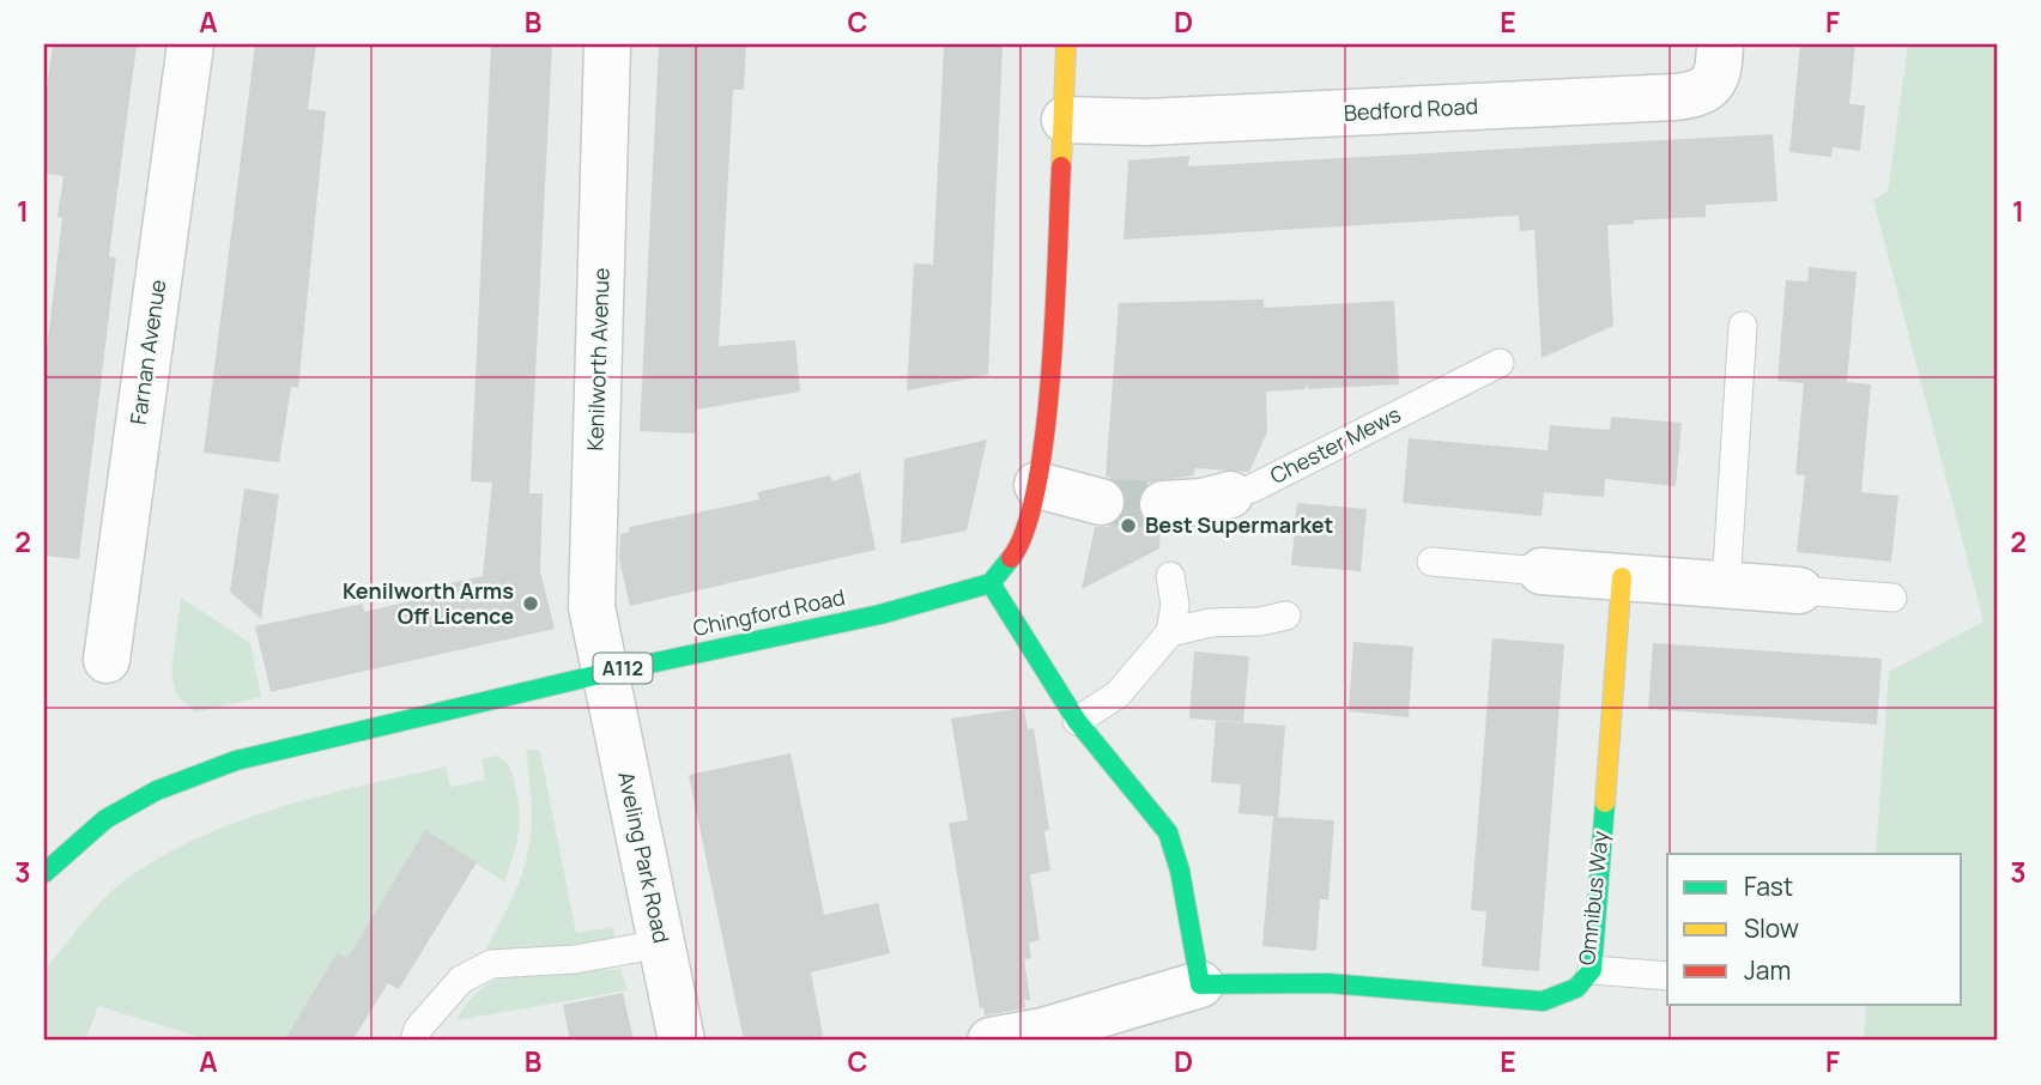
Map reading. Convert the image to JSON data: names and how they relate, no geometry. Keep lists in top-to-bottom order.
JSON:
{
  "streets": {
    "main road": ["Chingford Road", "A112", "Omnibus Way"],
    "street": [
      "Bedford Road",
      "Farnan Avenue",
      "Kenilworth Avenue",
      "Chester Mews",
      "Aveling Park Road"
    ]
  },
  "crossings": [
    ["Kenilworth Avenue", "Chingford Road"],
    ["Kenilworth Avenue", "Aveling Park Road"],
    ["Chingford Road", "Aveling Park Road"]
  ],
  "places": ["Best Supermarket", "Kenilworth Arms Off Licence"],
  "legend": ["Fast", "Slow", "Jam"],
  "grid": {
    "columns": [
      "A",
      "B",
      "C",
      "D",
      "E",
      "F"
    ],
    "rows": ["1", "2", "3"]
  }
}
